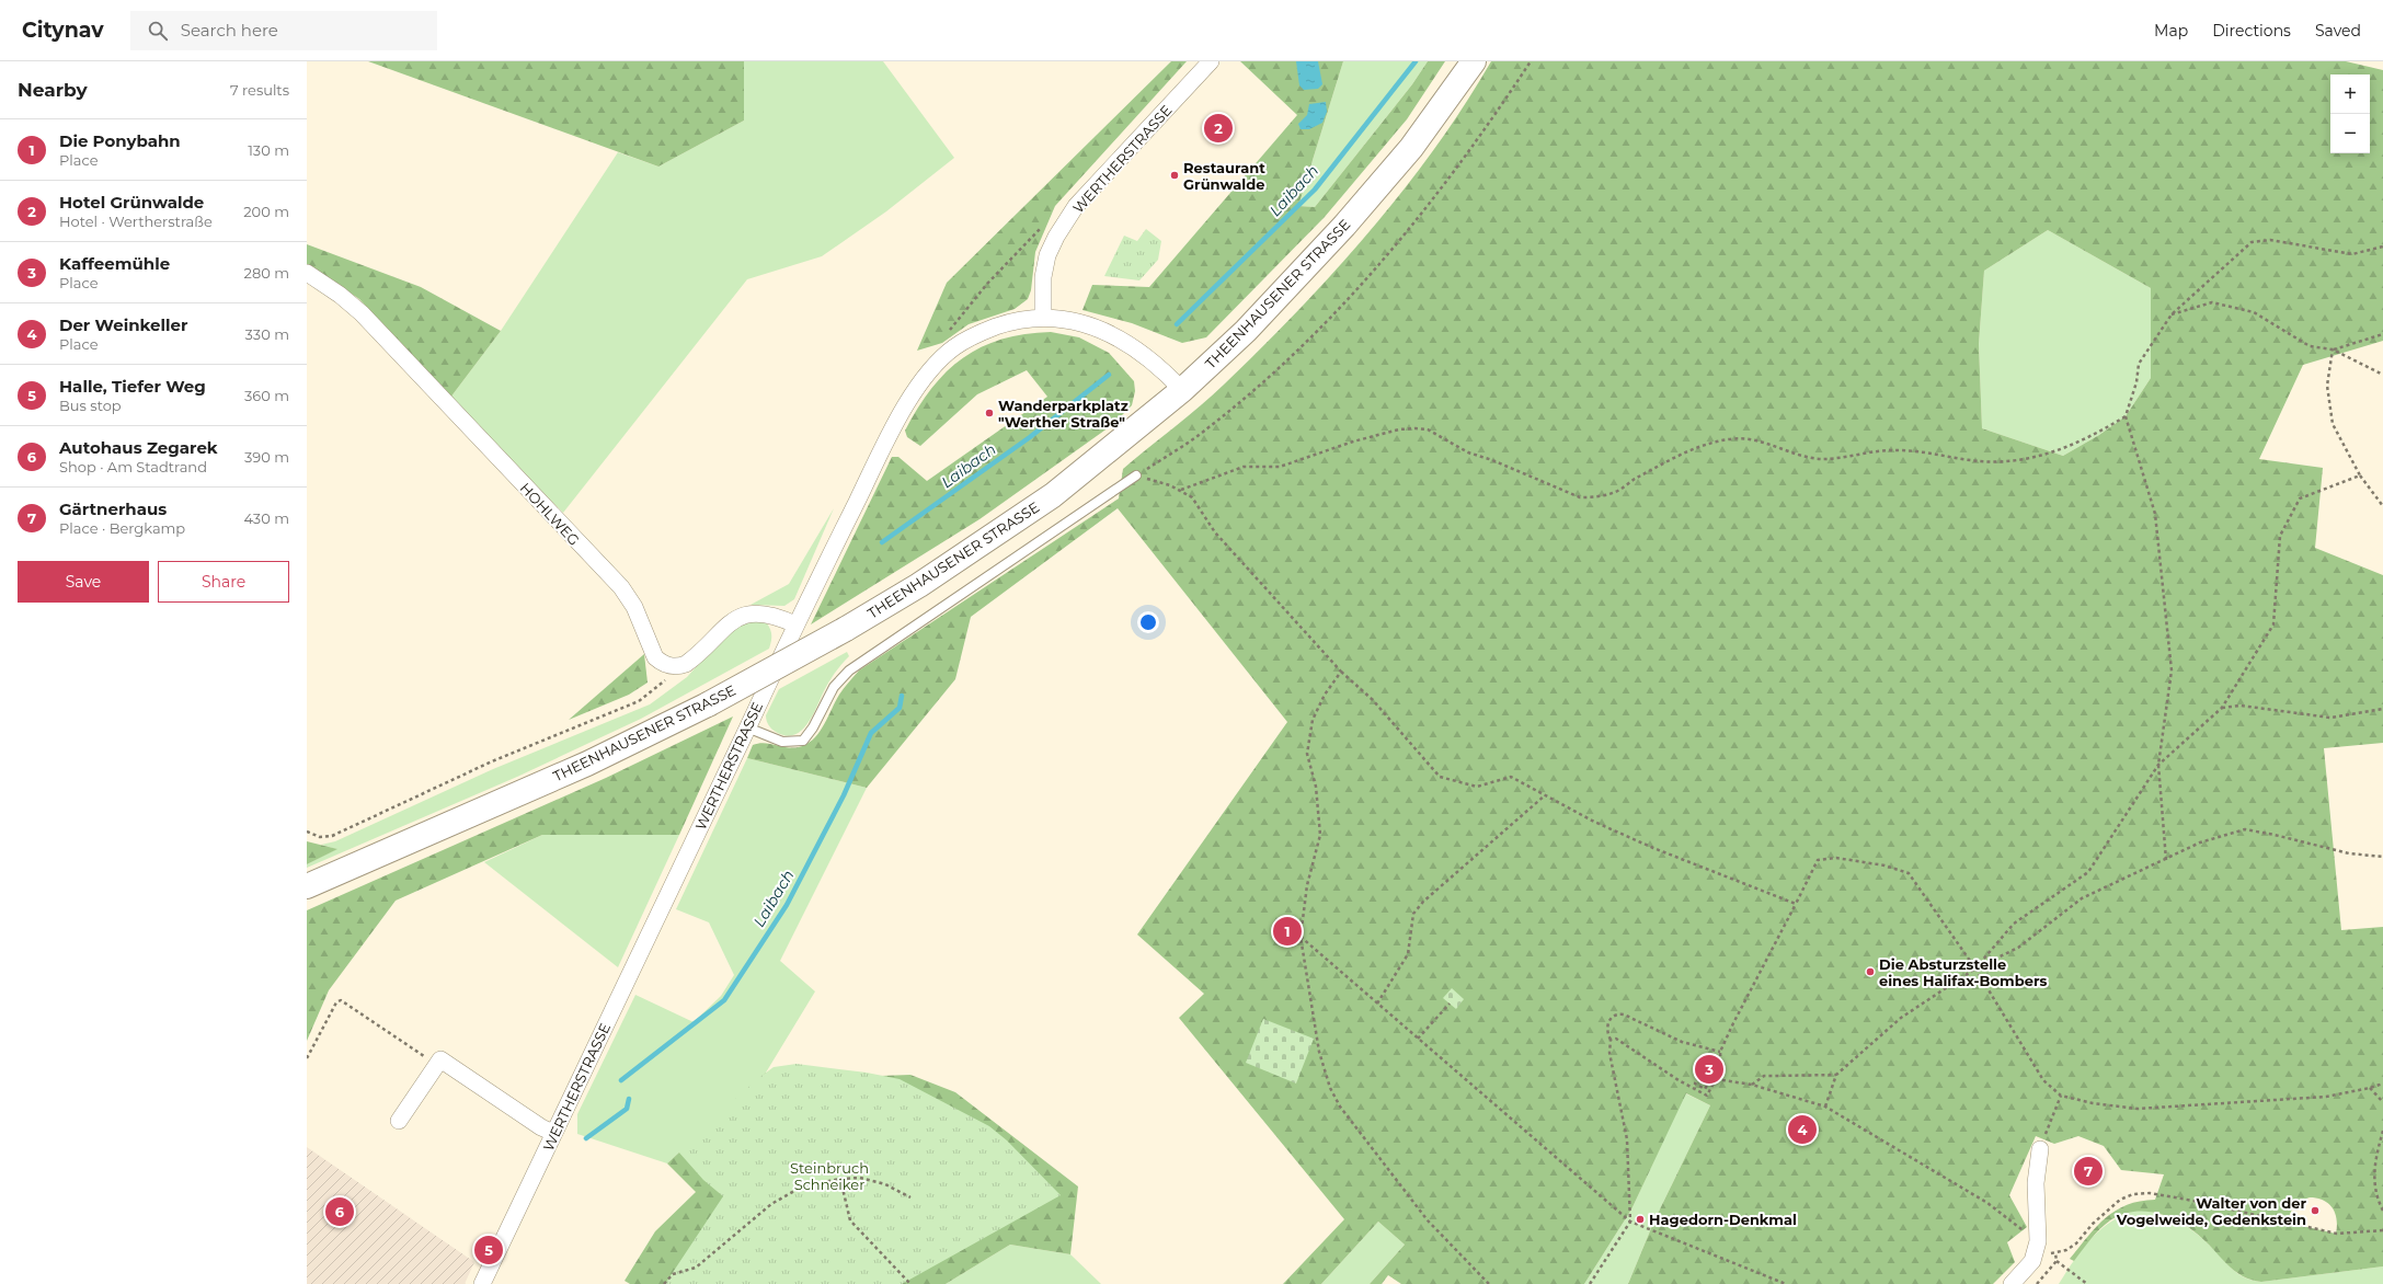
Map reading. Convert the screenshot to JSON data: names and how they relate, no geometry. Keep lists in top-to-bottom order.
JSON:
{
  "streets": {
    "main road": ["THEENHAUSENER STRASSE"],
    "street": ["WERTHERSTRASSE", "HOHLWEG"]
  },
  "crossings": [
    ["WERTHERSTRASSE", "THEENHAUSENER STRASSE"]
  ],
  "water": ["Laibach"],
  "parks": ["Steinbruch Schneiker"],
  "places": [
    "Restaurant Grünwalde",
    "Wanderparkplatz \"Werther Straße\"",
    "Die Absturzstelle eines Halifax-Bombers",
    "Walter von der Vogelweide, Gedenkstein",
    "Hagedorn-Denkmal"
  ],
  "page": {
    "header": "Citynav",
    "search": "Search here",
    "nav": ["Map", "Directions", "Saved"],
    "heading": ["Nearby", "7 results"],
    "map_buttons": ["+", "−"],
    "pins": [
      "2",
      "1",
      "3",
      "4",
      "7",
      "6",
      "5"
    ],
    "list": [
      {
        "mark": "1",
        "name": "Die Ponybahn",
        "note": "Place",
        "value": "130 m"
      },
      {
        "mark": "2",
        "name": "Hotel Grünwalde",
        "note": "Hotel · Wertherstraße",
        "value": "200 m"
      },
      {
        "mark": "3",
        "name": "Kaffeemühle",
        "note": "Place",
        "value": "280 m"
      },
      {
        "mark": "4",
        "name": "Der Weinkeller",
        "note": "Place",
        "value": "330 m"
      },
      {
        "mark": "5",
        "name": "Halle, Tiefer Weg",
        "note": "Bus stop",
        "value": "360 m"
      },
      {
        "mark": "6",
        "name": "Autohaus Zegarek",
        "note": "Shop · Am Stadtrand",
        "value": "390 m"
      },
      {
        "mark": "7",
        "name": "Gärtnerhaus",
        "note": "Place · Bergkamp",
        "value": "430 m"
      }
    ],
    "buttons": ["Save", "Share"]
  }
}
